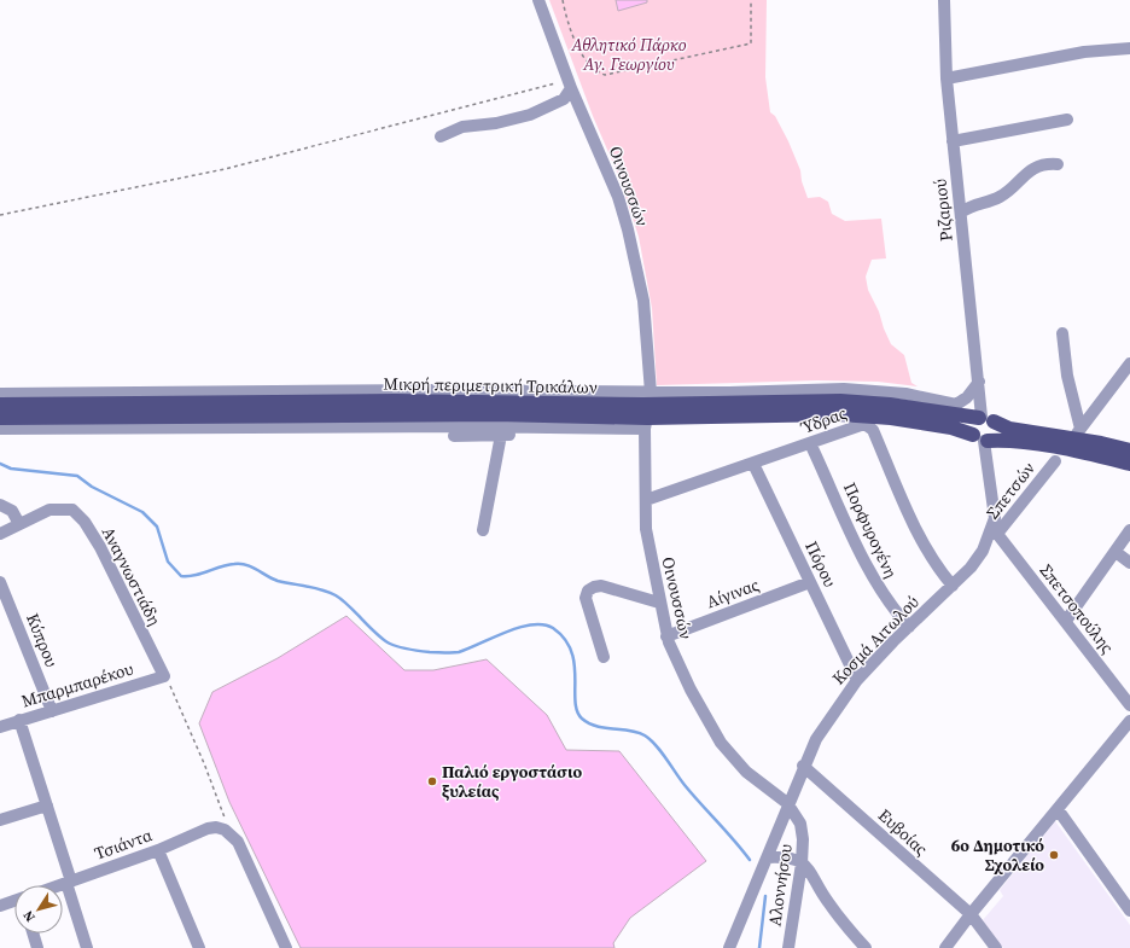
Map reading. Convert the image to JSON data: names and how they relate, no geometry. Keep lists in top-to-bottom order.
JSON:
{
  "streets": {
    "main road": ["Μικρή περιμετρική Τρικάλων"],
    "street": [
      "Οινουσσών",
      "Ριζαριού",
      "Ύδρας",
      "Σπετσών",
      "Πορφυρογένη",
      "Πόρου",
      "Αναγνωστιάδη",
      "Αίγινας",
      "Σπετσοπούλης",
      "Κύπρου",
      "Κοσμά Αιτωλού",
      "Μπαρμπαρέκου",
      "Ευβοίας",
      "Τσιάντα",
      "Αλοννήσου"
    ]
  },
  "crossings": [
    ["Οινουσσών", "Μικρή περιμετρική Τρικάλων"],
    ["Οινουσσών", "Ύδρας"],
    ["Οινουσσών", "Αίγινας"],
    ["Οινουσσών", "Κοσμά Αιτωλού"],
    ["Οινουσσών", "Αλοννήσου"],
    ["Ριζαριού", "Μικρή περιμετρική Τρικάλων"],
    ["Μικρή περιμετρική Τρικάλων", "Κοσμά Αιτωλού"],
    ["Ύδρας", "Πορφυρογένη"],
    ["Ύδρας", "Πόρου"],
    ["Ύδρας", "Κοσμά Αιτωλού"],
    ["Σπετσών", "Σπετσοπούλης"],
    ["Σπετσών", "Κοσμά Αιτωλού"],
    ["Πορφυρογένη", "Κοσμά Αιτωλού"],
    ["Πόρου", "Αίγινας"],
    ["Πόρου", "Κοσμά Αιτωλού"],
    ["Αναγνωστιάδη", "Μπαρμπαρέκου"],
    ["Σπετσοπούλης", "Κοσμά Αιτωλού"],
    ["Κύπρου", "Μπαρμπαρέκου"],
    ["Κοσμά Αιτωλού", "Ευβοίας"],
    ["Κοσμά Αιτωλού", "Αλοννήσου"]
  ],
  "parks": ["Αθλητικό Πάρκο Αγ. Γεωργίου"],
  "places": ["Παλιό εργοστάσιο ξυλείας", "6ο Δημοτικό Σχολείο"],
  "north": "bottom left"
}
